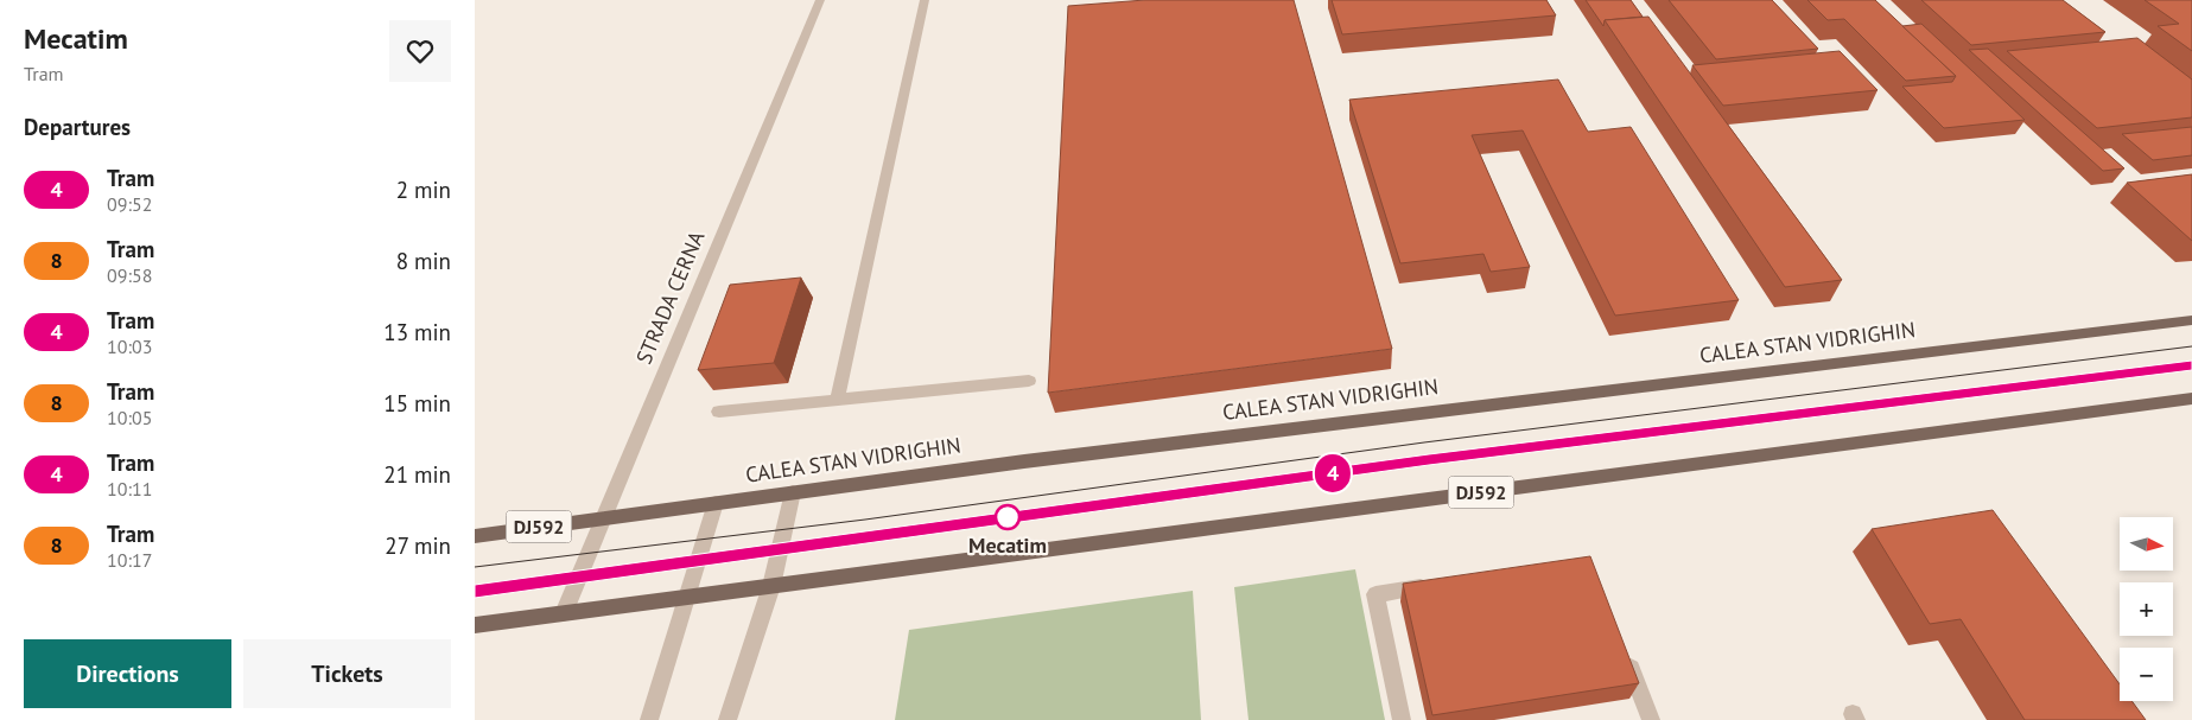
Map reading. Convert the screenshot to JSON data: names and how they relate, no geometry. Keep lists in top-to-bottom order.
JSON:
{
  "streets": {
    "main road": ["CALEA STAN VIDRIGHIN", "DJ592"],
    "street": ["STRADA CERNA"]
  },
  "crossings": [
    ["STRADA CERNA", "CALEA STAN VIDRIGHIN"],
    ["STRADA CERNA", "DJ592"]
  ],
  "places": ["Mecatim"],
  "lines": ["tram line 4"],
  "north": "right",
  "page": {
    "heading": [
      ["Mecatim", "Tram"],
      "Departures"
    ],
    "on_map": "4",
    "list": [
      {
        "mark": "4",
        "name": "Tram",
        "note": "09:52",
        "value": "2 min"
      },
      {
        "mark": "8",
        "name": "Tram",
        "note": "09:58",
        "value": "8 min"
      },
      {
        "mark": "4",
        "name": "Tram",
        "note": "10:03",
        "value": "13 min"
      },
      {
        "mark": "8",
        "name": "Tram",
        "note": "10:05",
        "value": "15 min"
      },
      {
        "mark": "4",
        "name": "Tram",
        "note": "10:11",
        "value": "21 min"
      },
      {
        "mark": "8",
        "name": "Tram",
        "note": "10:17",
        "value": "27 min"
      }
    ],
    "map_buttons": ["+", "−"],
    "buttons": ["Directions", "Tickets"]
  }
}
